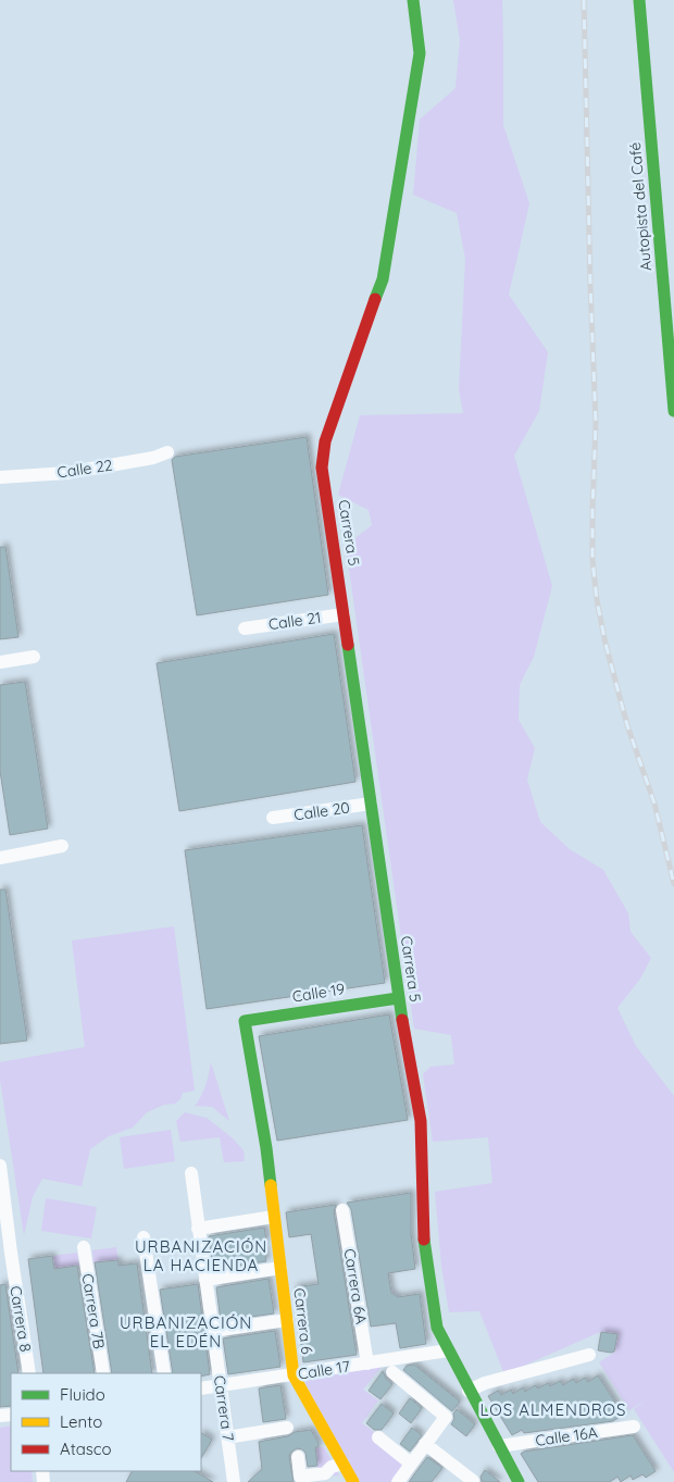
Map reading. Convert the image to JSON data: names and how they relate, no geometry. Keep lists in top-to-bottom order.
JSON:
{
  "streets": {
    "main road": [
      "Autopista del Café",
      "Carrera 5",
      "Calle 19",
      "Carrera 6"
    ],
    "street": [
      "Calle 22",
      "Calle 21",
      "Calle 20",
      "Carrera 6A",
      "Carrera 7B",
      "Carrera 8",
      "Calle 17",
      "Carrera 7",
      "Calle 16A"
    ]
  },
  "crossings": [
    ["Carrera 5", "Calle 21"],
    ["Carrera 5", "Calle 20"],
    ["Carrera 5", "Calle 19"],
    ["Carrera 5", "Calle 17"],
    ["Carrera 5", "Calle 16A"],
    ["Calle 19", "Carrera 6"],
    ["Carrera 6A", "Calle 17"],
    ["Carrera 6", "Calle 17"],
    ["Calle 17", "Carrera 7"]
  ],
  "districts": ["URBANIZACIÓN LA HACIENDA", "URBANIZACIÓN EL EDÉN", "LOS ALMENDROS"],
  "legend": ["Fluido", "Lento", "Atasco"]
}
